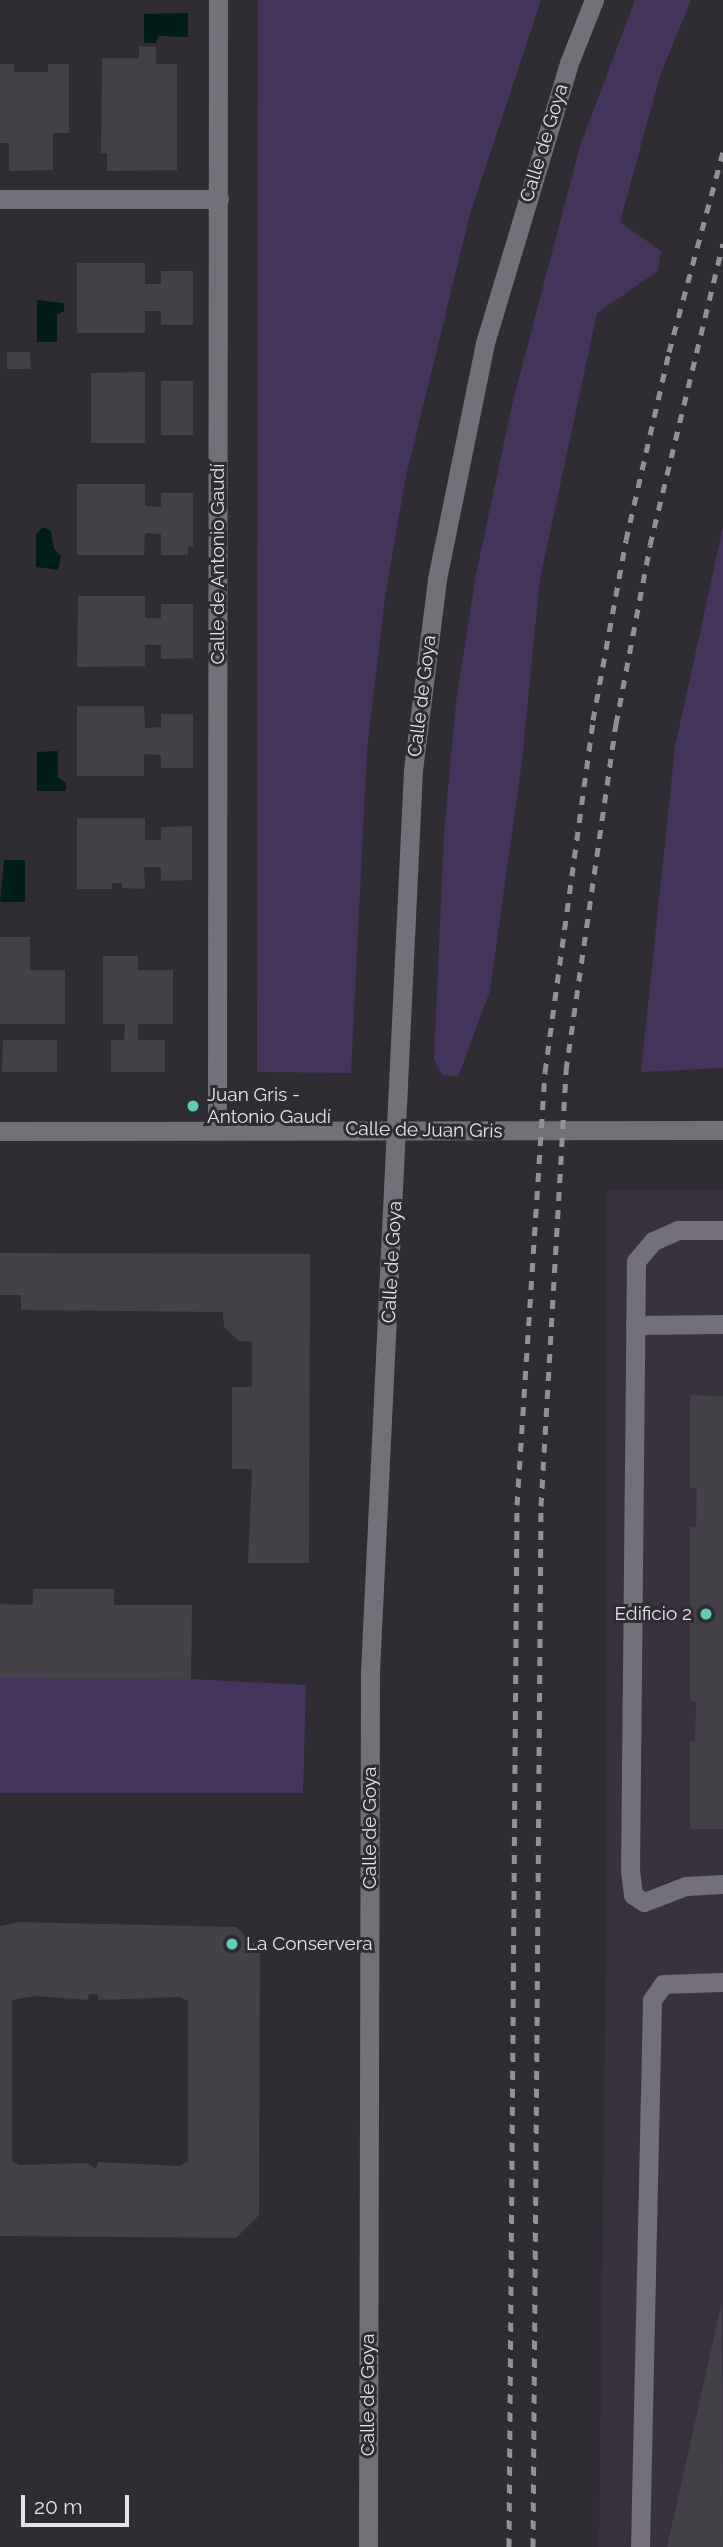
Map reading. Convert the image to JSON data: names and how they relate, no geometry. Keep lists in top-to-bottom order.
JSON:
{
  "streets": {
    "street": ["Calle de Goya", "Calle de Antonio Gaudí", "Calle de Juan Gris"]
  },
  "crossings": [
    ["Calle de Goya", "Calle de Juan Gris"],
    ["Calle de Antonio Gaudí", "Calle de Juan Gris"]
  ],
  "places": ["Juan Gris - Antonio Gaudí", "Edificio 2", "La Conservera"],
  "scale_bar": "20 m"
}
